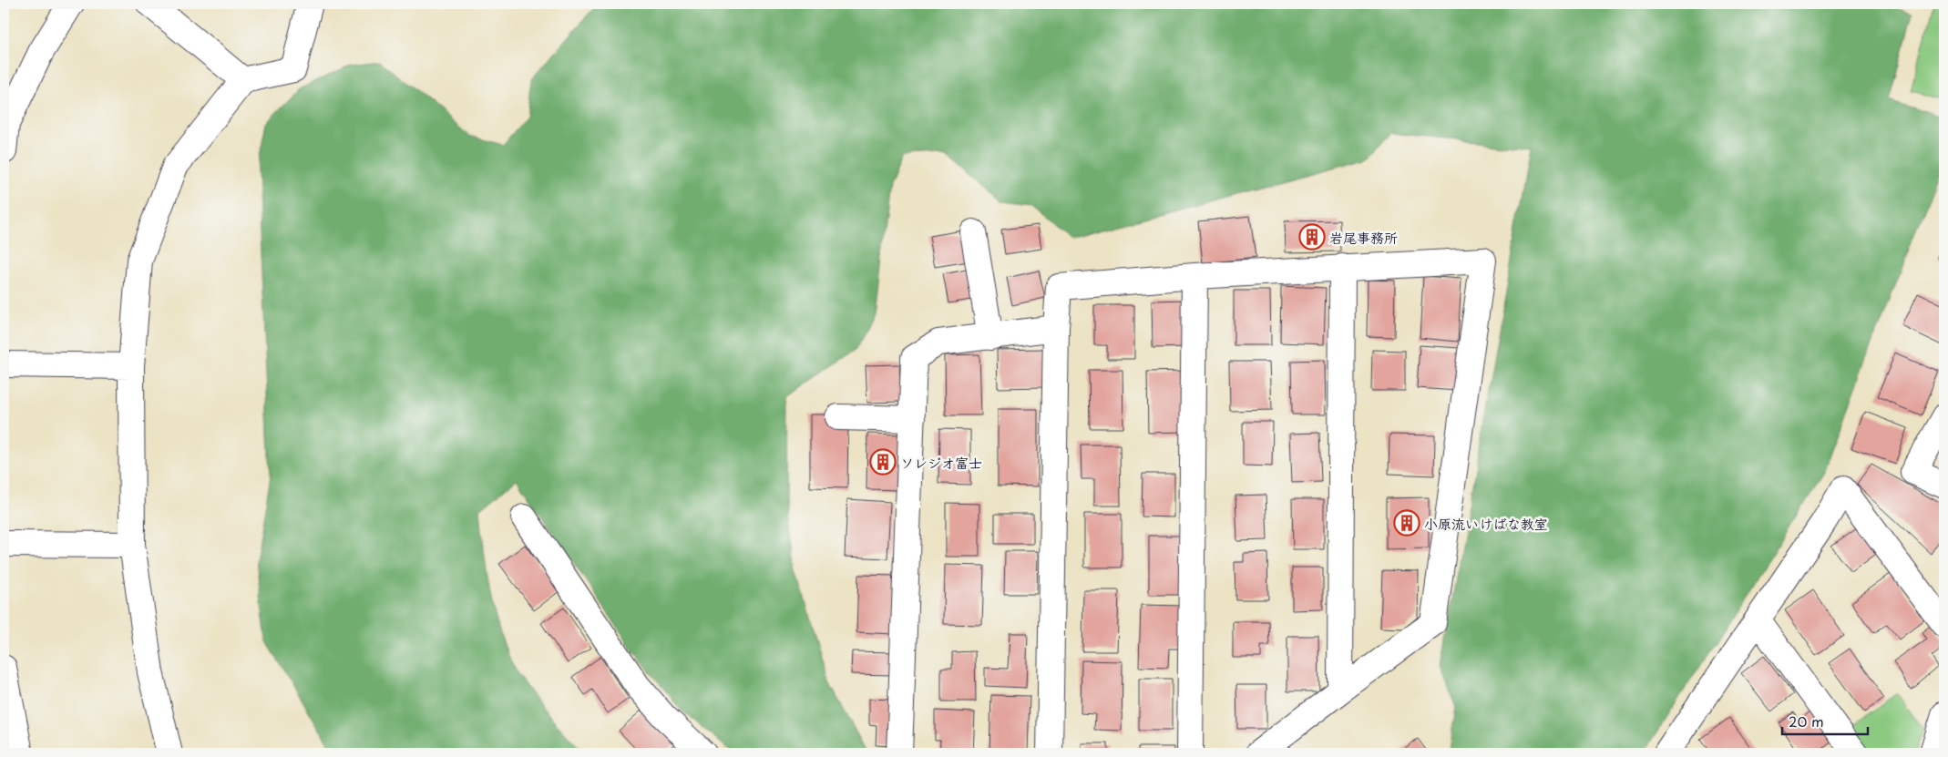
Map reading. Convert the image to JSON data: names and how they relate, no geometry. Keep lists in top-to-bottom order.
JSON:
{
  "places": {
    "building": ["岩尾事務所", "ソレジオ富士", "小原流いけばな教室"]
  },
  "scale_bar": "20 m"
}
